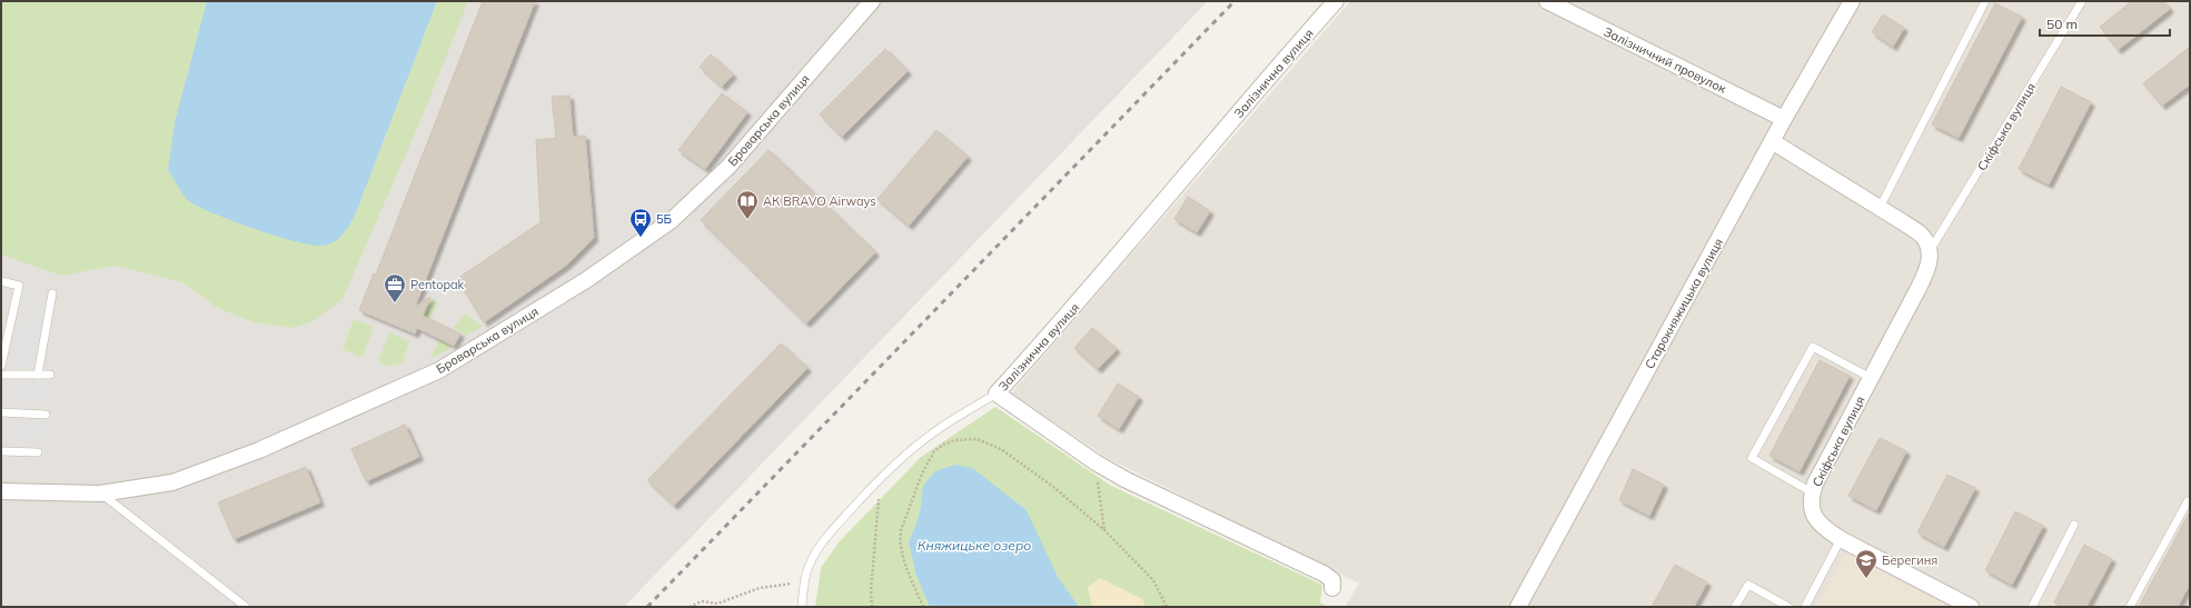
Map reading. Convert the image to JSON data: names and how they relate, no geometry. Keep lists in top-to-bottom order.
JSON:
{
  "streets": {
    "street": [
      "Залізничний провулок",
      "Залізнична вулиця",
      "Броварська вулиця",
      "Скіфська вулиця",
      "Старокняжицька вулиця"
    ]
  },
  "crossings": [
    ["Залізничний провулок", "Старокняжицька вулиця"]
  ],
  "water": ["Княжицьке озеро"],
  "places": {
    "library": ["АК BRAVO Airways"],
    "bus stop": ["5Б"],
    "office": ["Pentopak"],
    "school or university": ["Берегиня"]
  },
  "scale_bar": "50 m"
}
